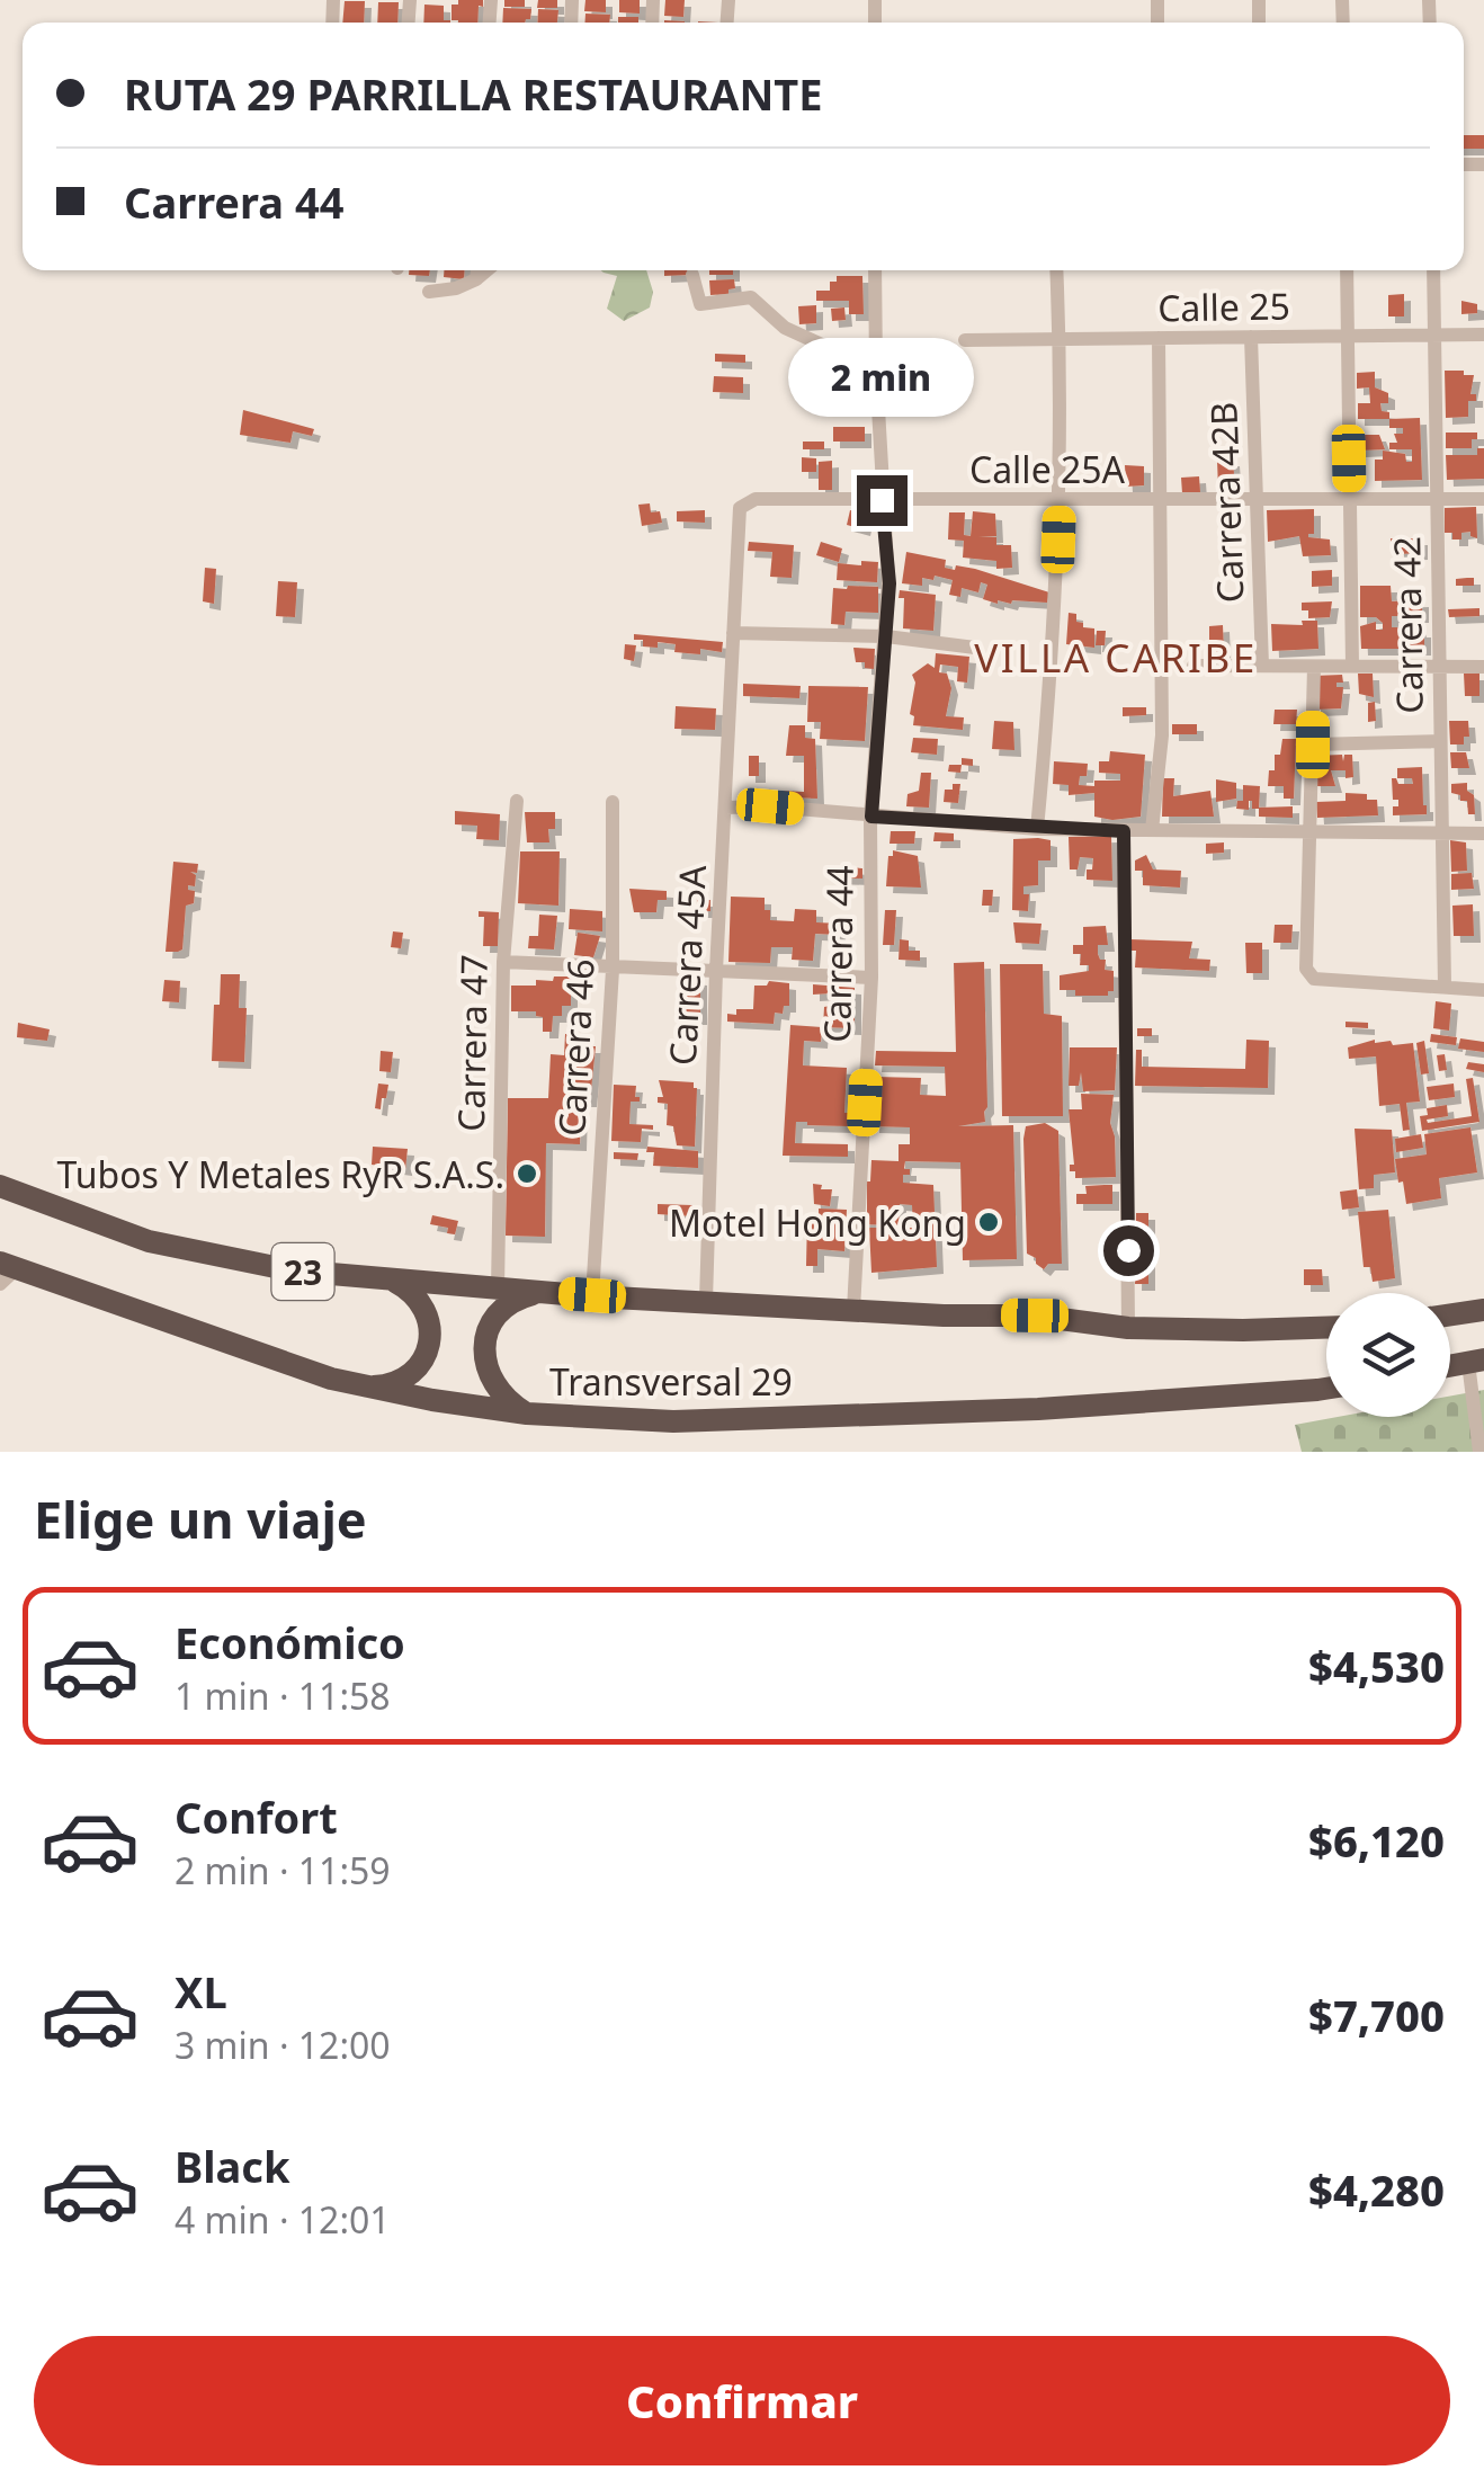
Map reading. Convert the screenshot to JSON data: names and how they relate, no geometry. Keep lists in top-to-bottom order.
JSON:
{
  "streets": {
    "highway": ["23", "Transversal 29"],
    "street": [
      "Calle 25",
      "Calle 25A",
      "Carrera 42B",
      "Carrera 42",
      "Carrera 44",
      "Carrera 45A",
      "Carrera 47",
      "Carrera 46"
    ]
  },
  "crossings": [
    ["Calle 25", "Carrera 42B"],
    ["Calle 25", "Carrera 42"],
    ["Calle 25A", "Carrera 42B"],
    ["Calle 25A", "Carrera 42"],
    ["Calle 25A", "Carrera 44"],
    ["Calle 25A", "Carrera 45A"],
    ["Carrera 44", "Transversal 29"],
    ["Carrera 45A", "Transversal 29"],
    ["Carrera 47", "Transversal 29"],
    ["Carrera 46", "Transversal 29"]
  ],
  "districts": ["VILLA CARIBE"],
  "places": ["Tubos Y Metales RyR S.A.S.", "Motel Hong Kong"],
  "page": {
    "banner": ["RUTA 29 PARRILLA RESTAURANTE", "Carrera 44"],
    "bubble": "2 min",
    "heading": "Elige un viaje",
    "list": [
      {
        "name": "Económico",
        "note": "1 min · 11:58",
        "value": "$4,530"
      },
      {
        "name": "Confort",
        "note": "2 min · 11:59",
        "value": "$6,120"
      },
      {
        "name": "XL",
        "note": "3 min · 12:00",
        "value": "$7,700"
      },
      {
        "name": "Black",
        "note": "4 min · 12:01",
        "value": "$4,280"
      }
    ],
    "buttons": "Confirmar"
  }
}
